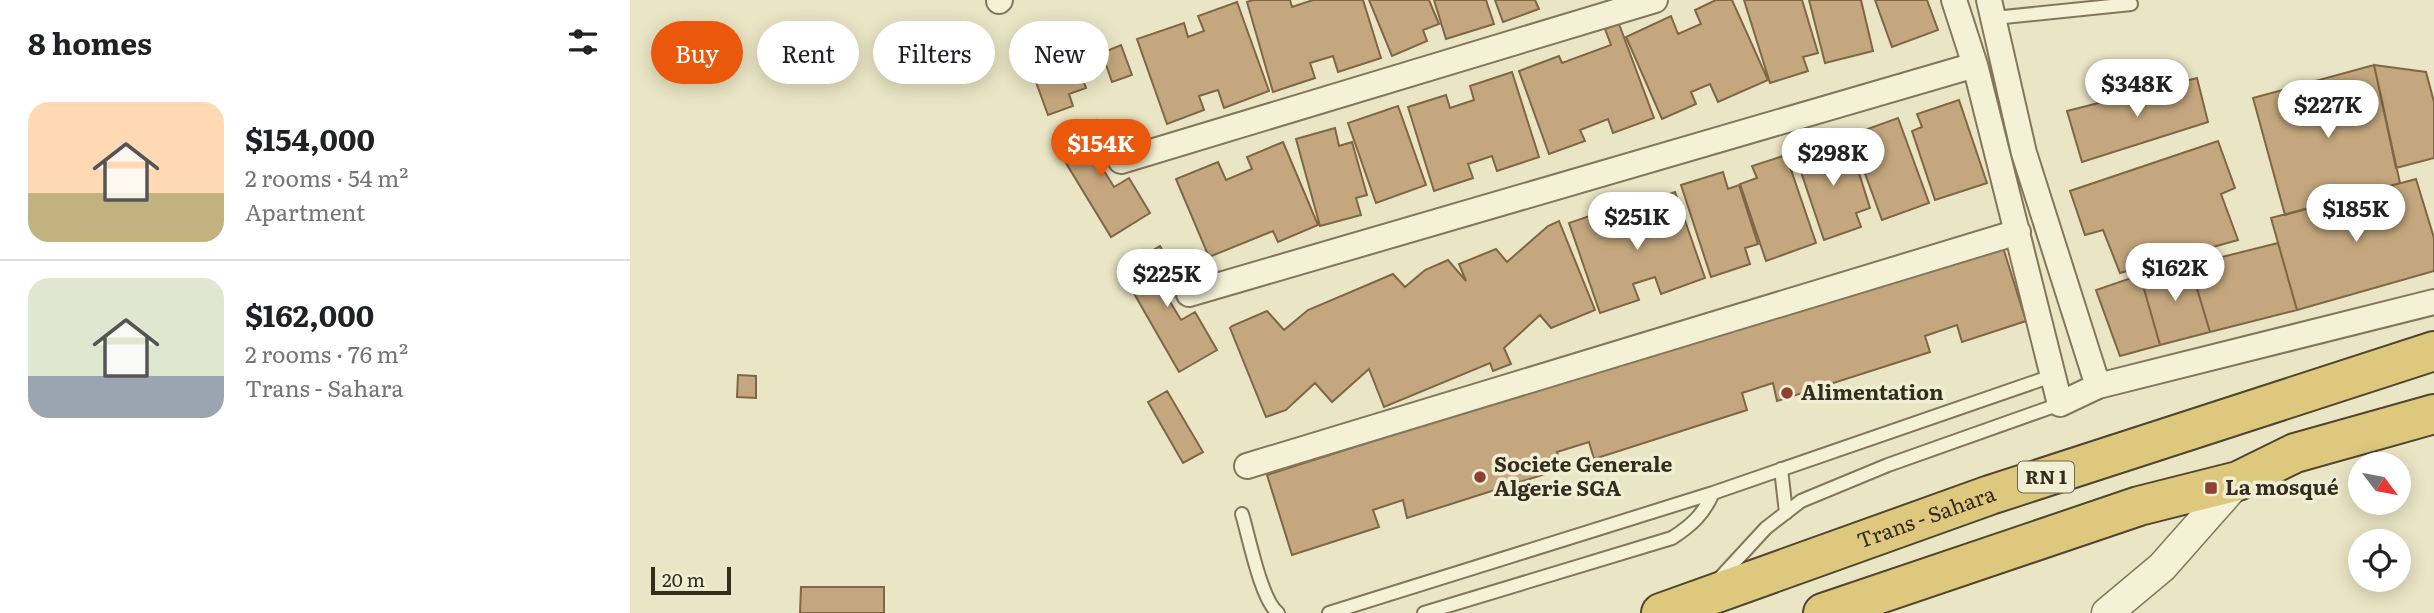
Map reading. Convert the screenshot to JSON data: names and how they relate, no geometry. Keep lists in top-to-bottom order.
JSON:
{
  "streets": {
    "highway": ["RN 1", "Trans - Sahara"]
  },
  "places": {
    "other": ["Alimentation", "Societe Generale Algerie SGA"],
    "transit": ["La mosqué"]
  },
  "scale_bar": "20 m",
  "north": "bottom right",
  "page": {
    "heading": "8 homes",
    "chip": [
      "Buy",
      "Rent",
      "Filters",
      "New"
    ],
    "price": [
      "$348K",
      "$227K",
      "$154K",
      "$298K",
      "$185K",
      "$251K",
      "$162K",
      "$225K"
    ],
    "list": [
      {
        "name": "$154,000",
        "note": "2 rooms · 54 m² · Apartment"
      },
      {
        "name": "$162,000",
        "note": "2 rooms · 76 m² · Trans - Sahara"
      }
    ],
    "scale": "20 m"
  }
}
